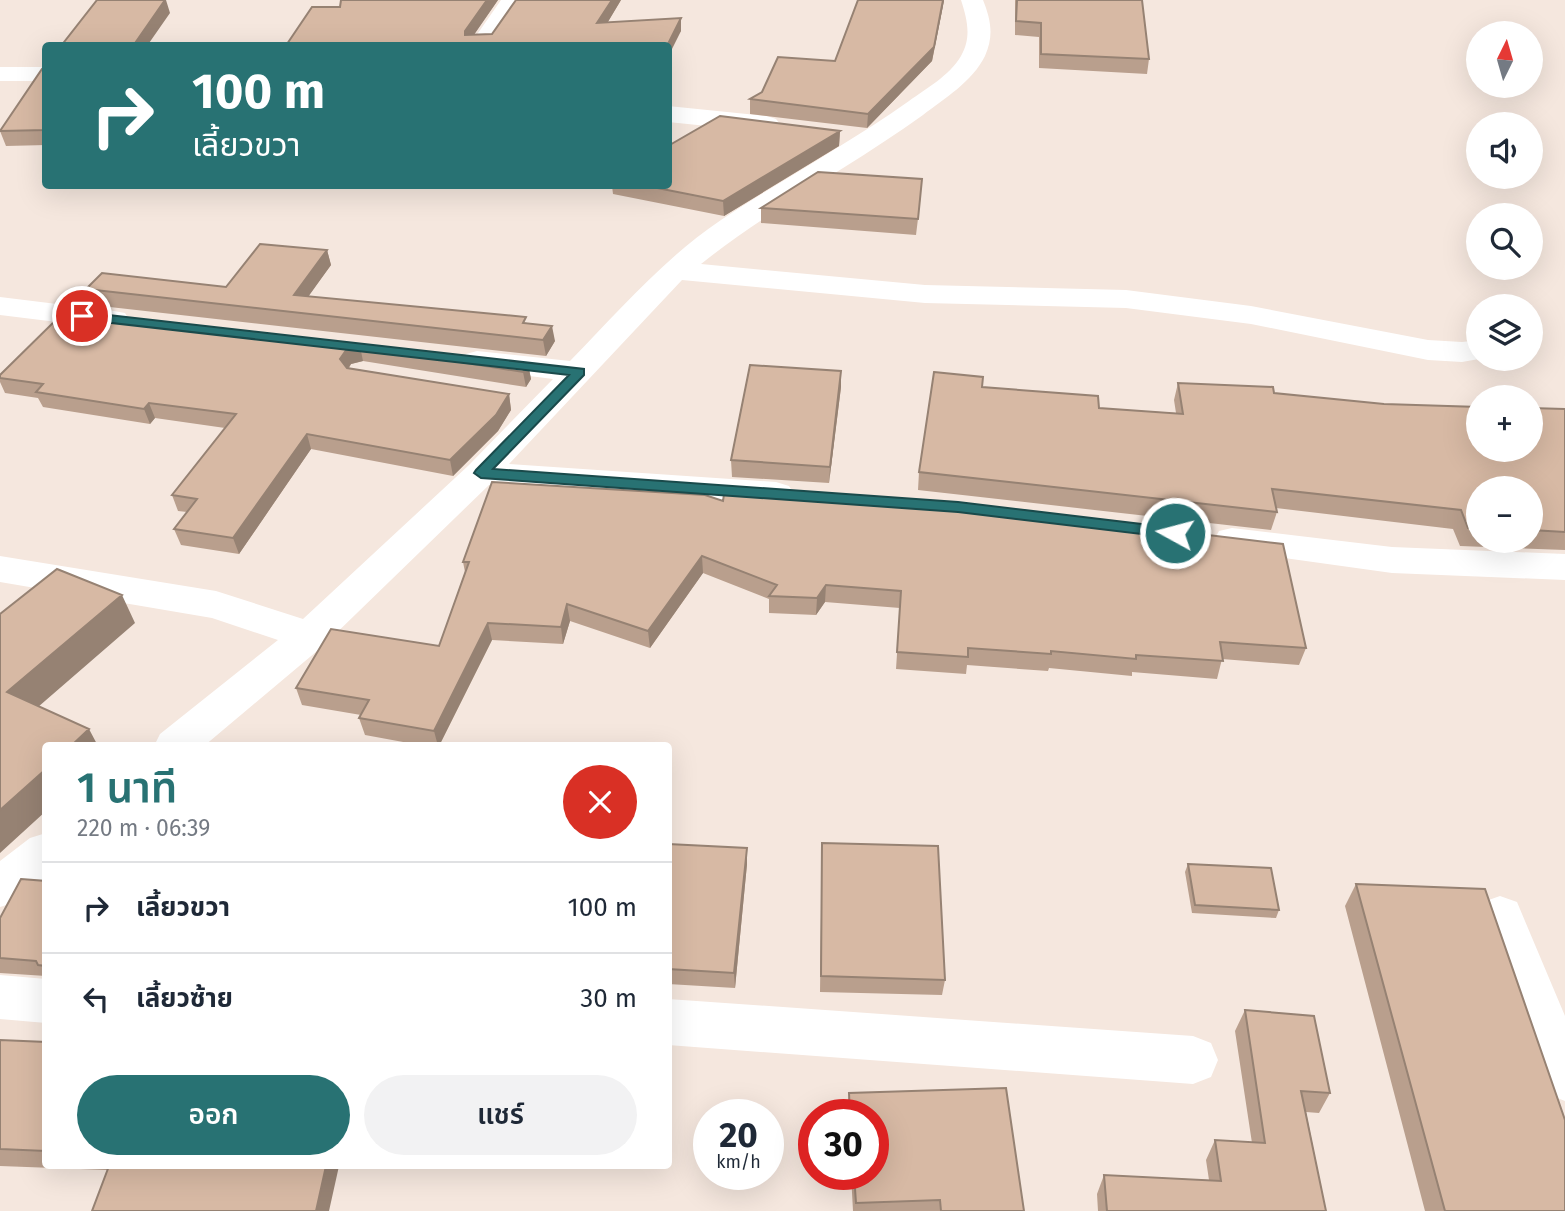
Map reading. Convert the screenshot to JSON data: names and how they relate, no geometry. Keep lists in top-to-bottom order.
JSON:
{
  "north": "top",
  "page": {
    "map_buttons": ["+", "−"],
    "turn": ["100 m", "เลี้ยวขวา"],
    "heading": ["1 นาที", "220 m · 06:39"],
    "list": [
      {
        "name": "เลี้ยวขวา",
        "value": "100 m"
      },
      {
        "name": "เลี้ยวซ้าย",
        "value": "30 m"
      }
    ],
    "buttons": ["ออก", "แชร์"],
    "speed": "20 km/h",
    "limit": "30"
  }
}
